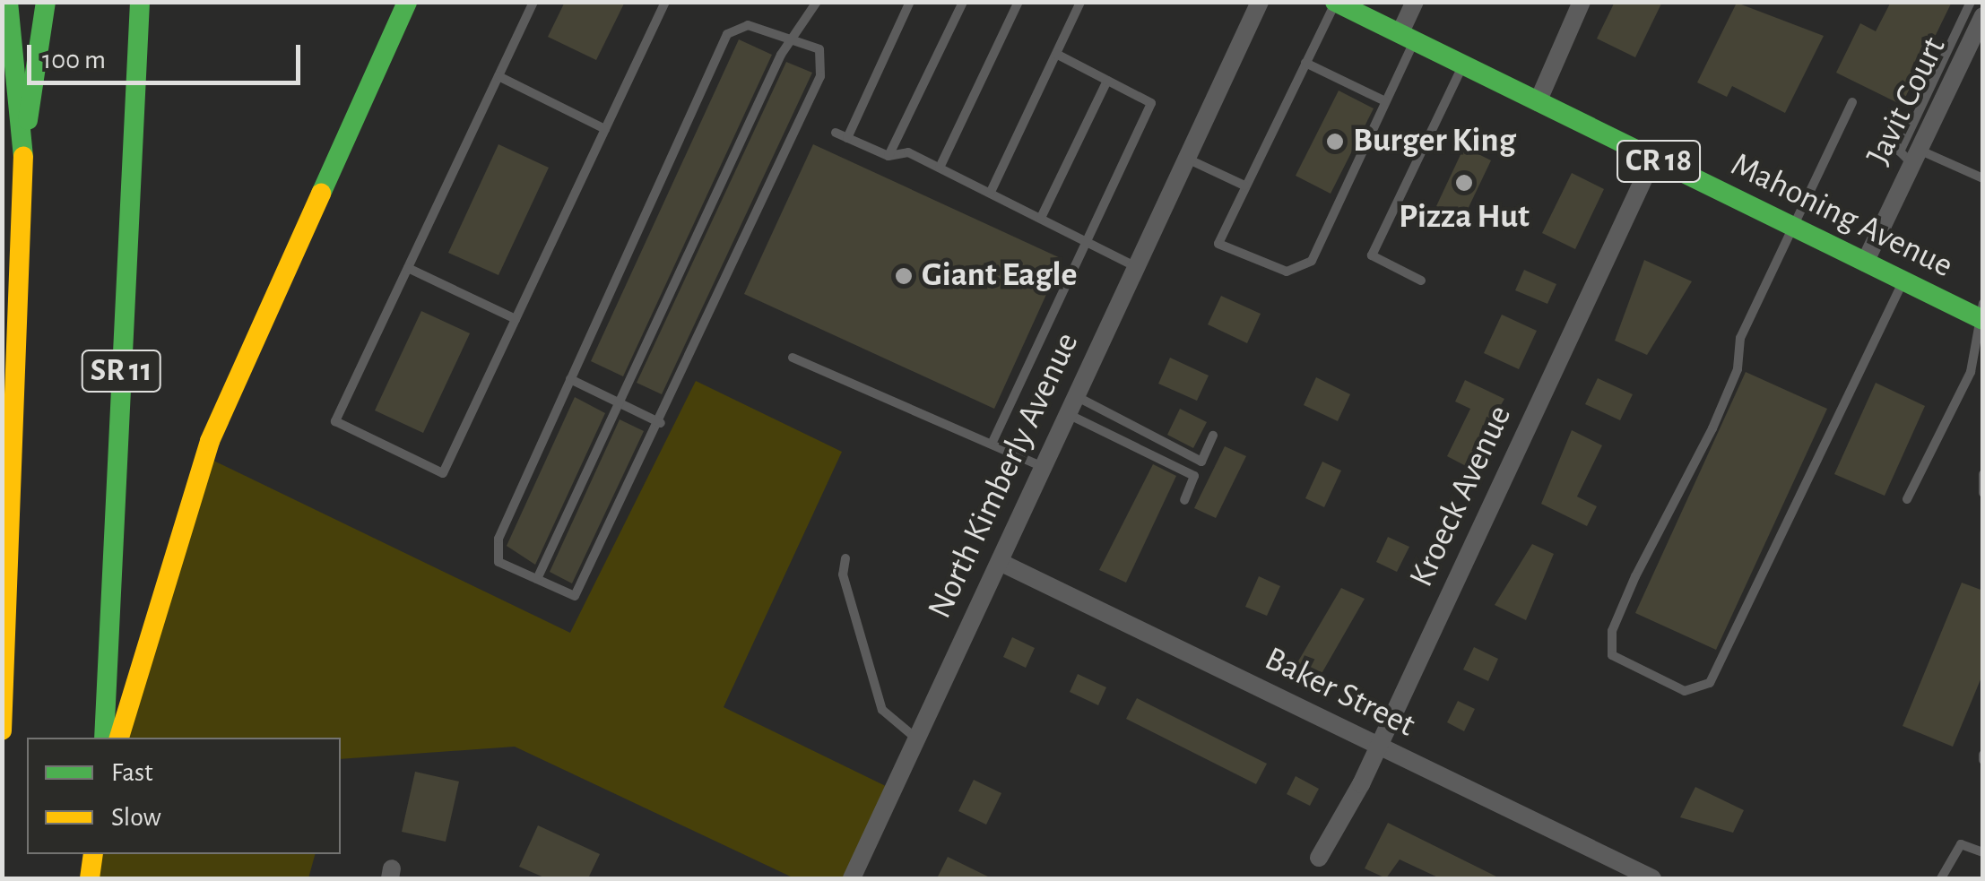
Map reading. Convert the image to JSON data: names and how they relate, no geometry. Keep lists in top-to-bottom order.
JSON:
{
  "streets": {
    "main road": ["CR 18", "Mahoning Avenue", "SR 11"],
    "street": [
      "Javit Court",
      "North Kimberly Avenue",
      "Kroeck Avenue",
      "Baker Street"
    ]
  },
  "crossings": [
    ["Javit Court", "Mahoning Avenue"],
    ["Mahoning Avenue", "Kroeck Avenue"],
    ["North Kimberly Avenue", "Baker Street"],
    ["Kroeck Avenue", "Baker Street"]
  ],
  "places": ["Burger King", "Pizza Hut", "Giant Eagle"],
  "legend": ["Fast", "Slow"],
  "scale_bar": "100 m"
}
